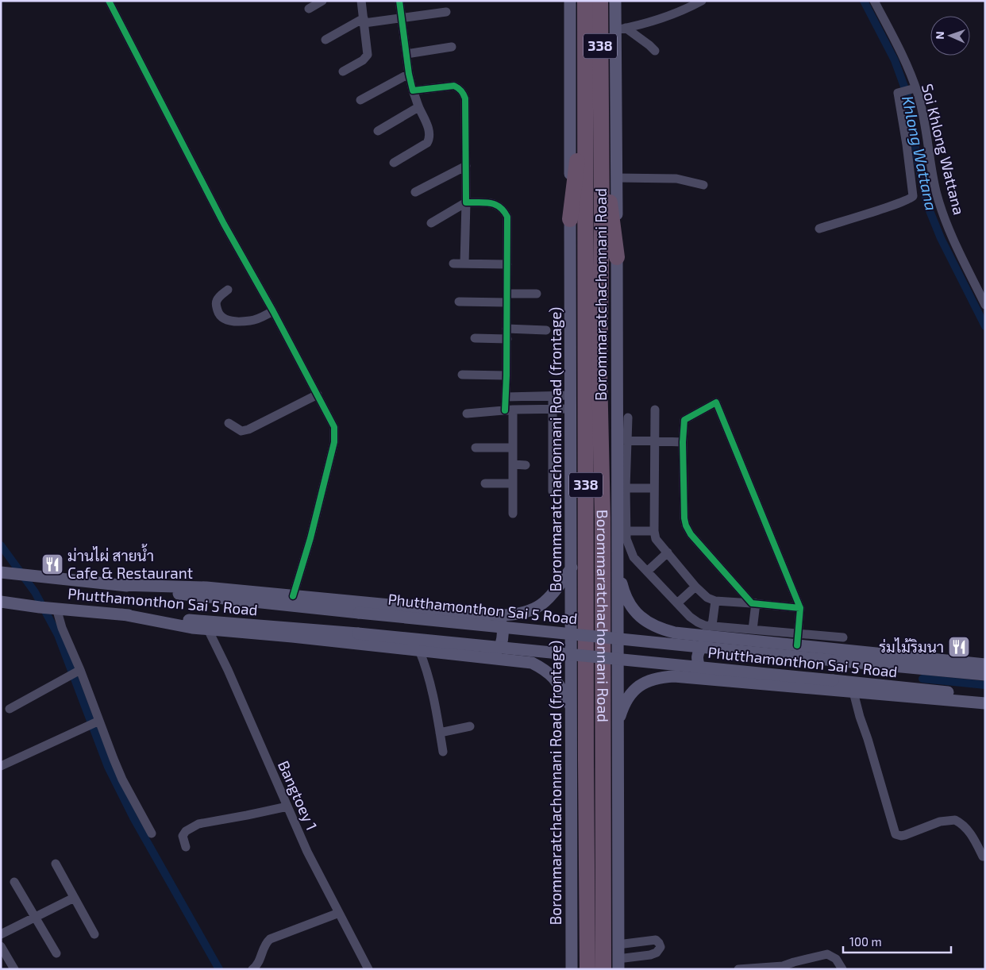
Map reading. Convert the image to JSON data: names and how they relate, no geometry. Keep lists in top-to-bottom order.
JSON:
{
  "streets": {
    "highway": ["338", "Borommaratchachonnani Road"],
    "main road": ["Borommaratchachonnani Road (frontage)", "Phutthamonthon Sai 5 Road"],
    "street": ["Soi Khlong Wattana", "Bangtoey 1"]
  },
  "water": ["Khlong Wattana"],
  "places": {
    "restaurant": ["ม่านไผ่ สายน้ำ Cafe & Restaurant", "ร่มไม้ริมนา"]
  },
  "scale_bar": "100 m",
  "north": "left"
}
